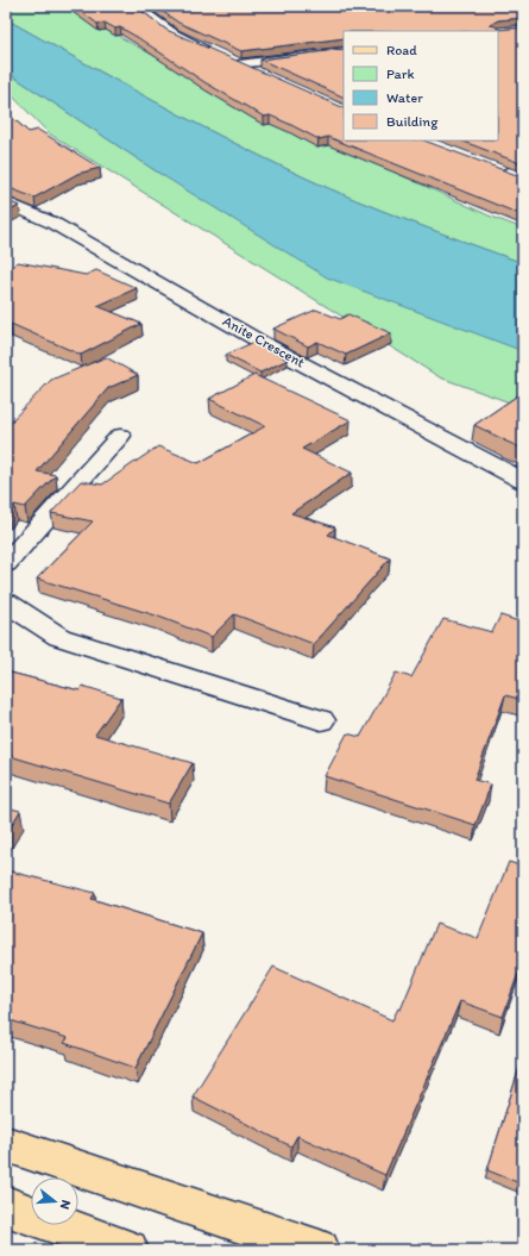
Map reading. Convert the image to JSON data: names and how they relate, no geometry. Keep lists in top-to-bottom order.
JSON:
{
  "streets": {
    "street": ["Anite Crescent"]
  },
  "legend": [
    "Road",
    "Park",
    "Water",
    "Building"
  ],
  "north": "right"
}
